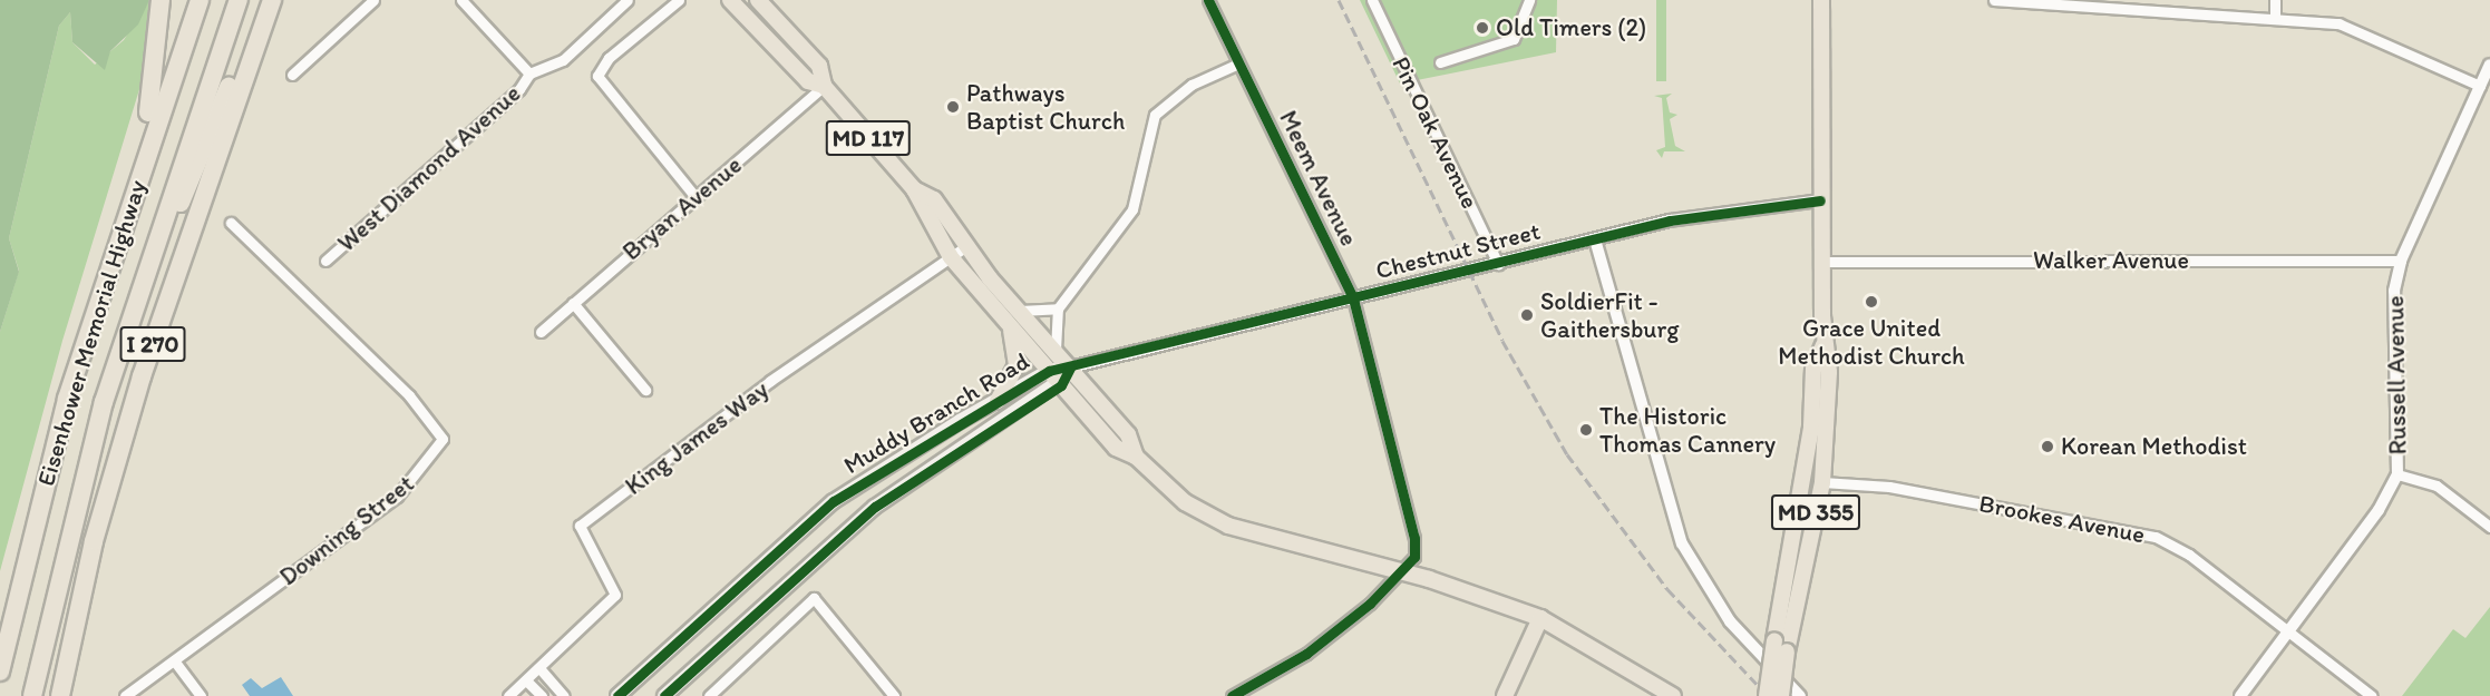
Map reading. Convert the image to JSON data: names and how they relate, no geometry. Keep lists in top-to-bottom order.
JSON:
{
  "streets": {
    "highway": ["Eisenhower Memorial Highway", "I 270"],
    "main road": ["MD 117", "Muddy Branch Road", "MD 355"],
    "street": [
      "Pin Oak Avenue",
      "West Diamond Avenue",
      "Meem Avenue",
      "Bryan Avenue",
      "Chestnut Street",
      "Walker Avenue",
      "Russell Avenue",
      "King James Way",
      "Brookes Avenue",
      "Downing Street"
    ]
  },
  "crossings": [
    ["Pin Oak Avenue", "Chestnut Street"],
    ["MD 117", "Bryan Avenue"],
    ["MD 117", "Chestnut Street"],
    ["MD 117", "Muddy Branch Road"],
    ["MD 117", "King James Way"],
    ["Meem Avenue", "Chestnut Street"],
    ["Chestnut Street", "Muddy Branch Road"],
    ["Chestnut Street", "MD 355"],
    ["Walker Avenue", "Russell Avenue"],
    ["Walker Avenue", "MD 355"],
    ["Russell Avenue", "Brookes Avenue"],
    ["MD 355", "Brookes Avenue"]
  ],
  "places": [
    "Old Timers (2)",
    "Pathways Baptist Church",
    "Grace United Methodist Church",
    "SoldierFit - Gaithersburg",
    "The Historic Thomas Cannery",
    "Korean Methodist"
  ]
}
